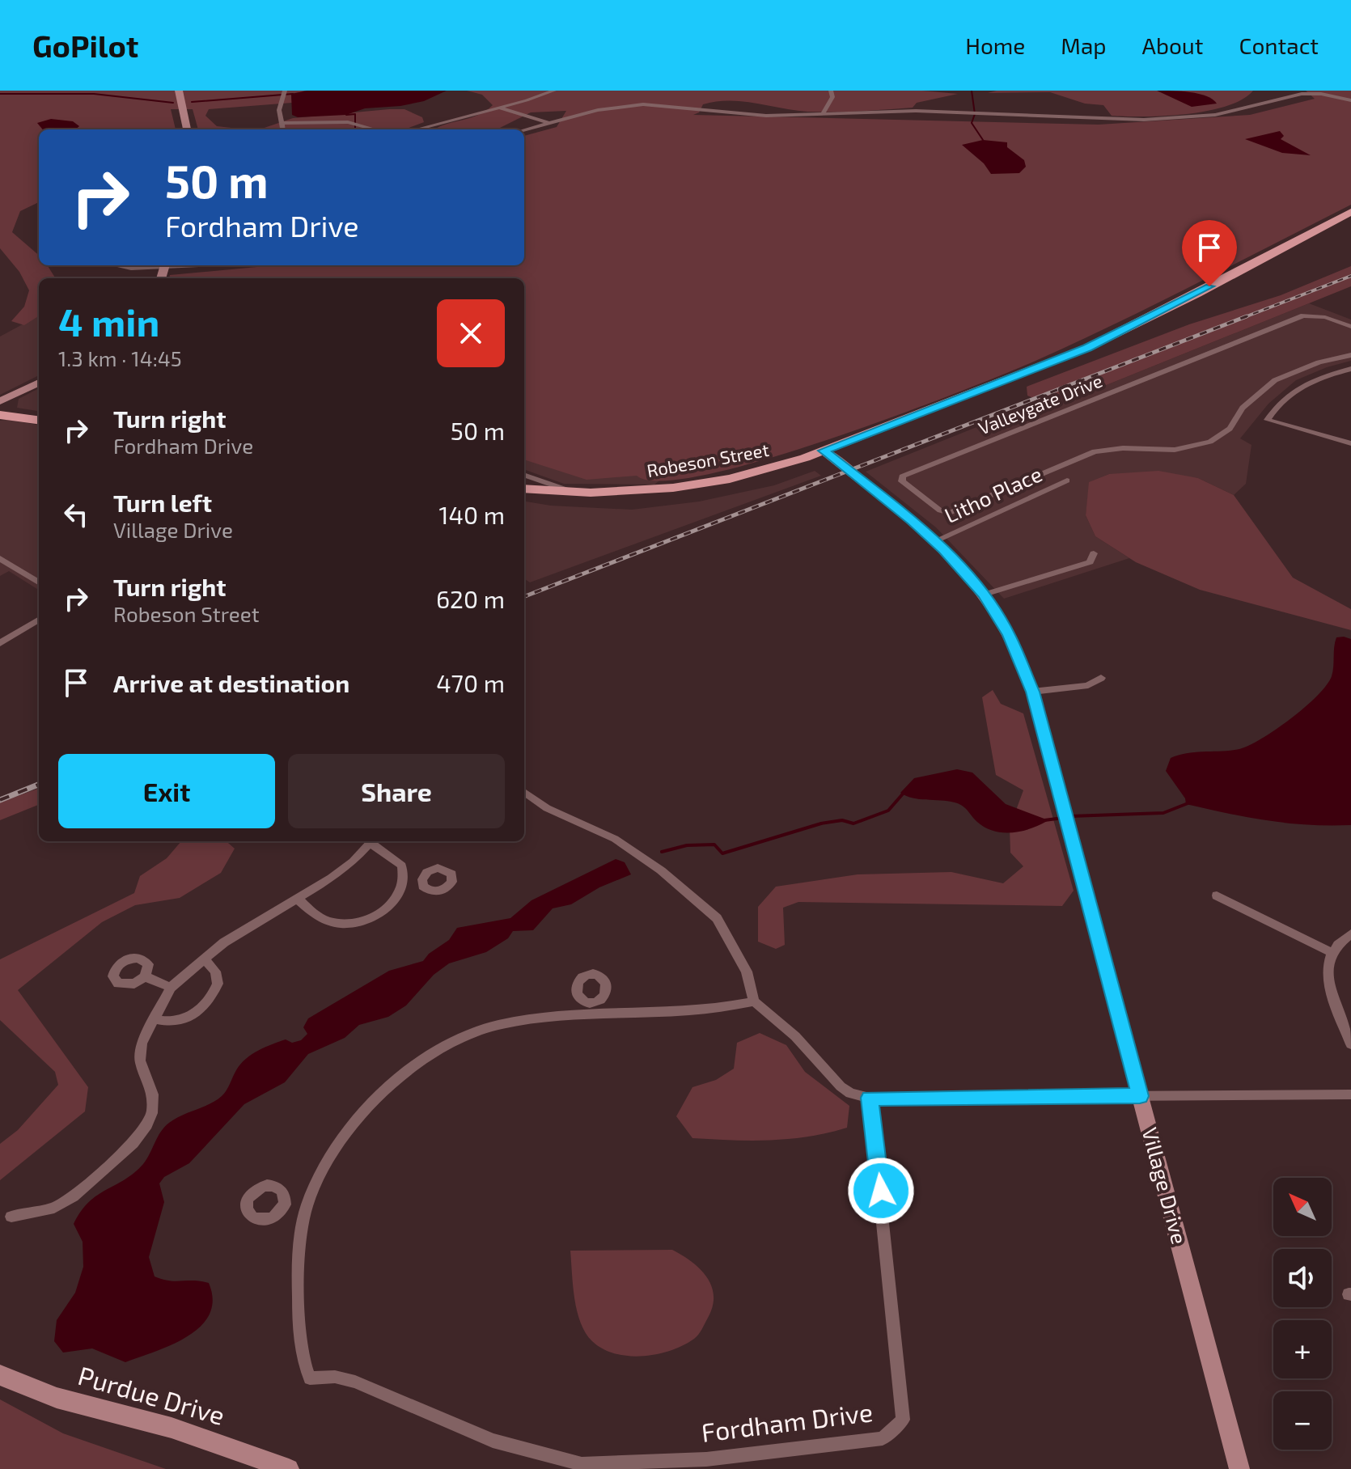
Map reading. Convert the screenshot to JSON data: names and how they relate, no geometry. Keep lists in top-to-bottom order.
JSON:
{
  "streets": {
    "main road": ["Robeson Street", "Village Drive", "Purdue Drive"],
    "street": ["Valleygate Drive", "Litho Place", "Fordham Drive"]
  },
  "crossings": [
    ["Valleygate Drive", "Litho Place"],
    ["Robeson Street", "Village Drive"],
    ["Litho Place", "Village Drive"]
  ],
  "north": "top left",
  "page": {
    "header": "GoPilot",
    "nav": [
      "Home",
      "Map",
      "About",
      "Contact"
    ],
    "turn": ["50 m", "Fordham Drive"],
    "heading": ["4 min", "1.3 km · 14:45"],
    "list": [
      {
        "name": "Turn right",
        "note": "Fordham Drive",
        "value": "50 m"
      },
      {
        "name": "Turn left",
        "note": "Village Drive",
        "value": "140 m"
      },
      {
        "name": "Turn right",
        "note": "Robeson Street",
        "value": "620 m"
      },
      {
        "name": "Arrive at destination",
        "value": "470 m"
      }
    ],
    "buttons": ["Exit", "Share"],
    "map_buttons": ["+", "−"]
  }
}
